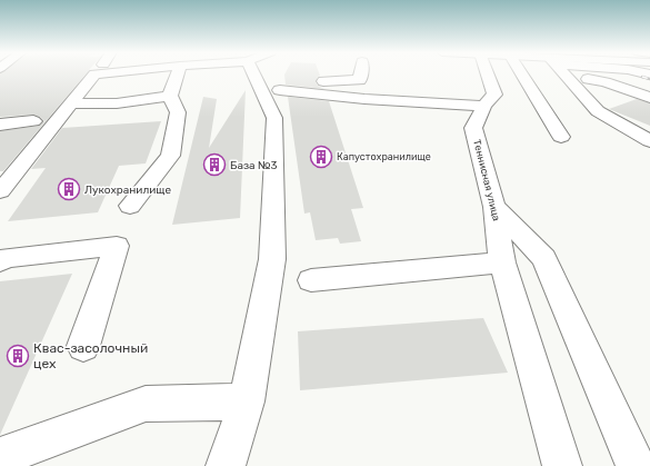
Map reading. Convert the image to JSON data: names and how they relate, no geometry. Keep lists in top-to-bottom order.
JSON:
{
  "streets": {
    "street": ["Теннисная улица"]
  },
  "places": {
    "building": [
      "Капустохранилище",
      "База №3",
      "Лукохранилище",
      "Квас-засолочный цех"
    ]
  }
}
